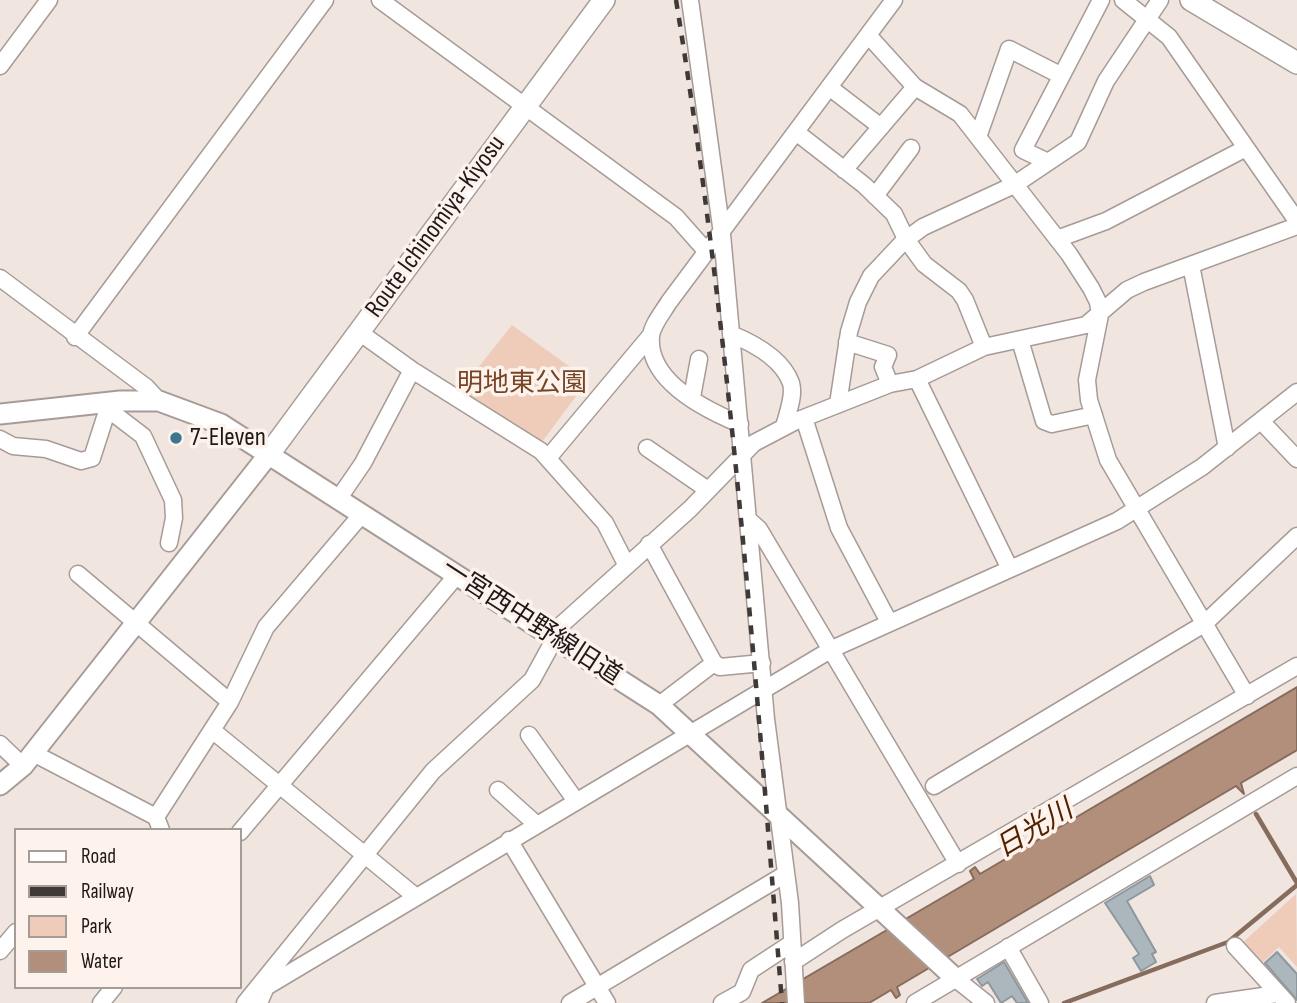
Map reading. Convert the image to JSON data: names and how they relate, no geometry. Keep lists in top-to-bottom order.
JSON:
{
  "streets": {
    "main road": ["Route Ichinomiya-Kiyosu"],
    "street": ["一宮西中野線旧道"]
  },
  "crossings": [
    ["Route Ichinomiya-Kiyosu", "一宮西中野線旧道"]
  ],
  "water": ["日光川"],
  "parks": ["明地東公園"],
  "places": ["7-Eleven"],
  "legend": [
    "Road",
    "Railway",
    "Park",
    "Water"
  ]
}
